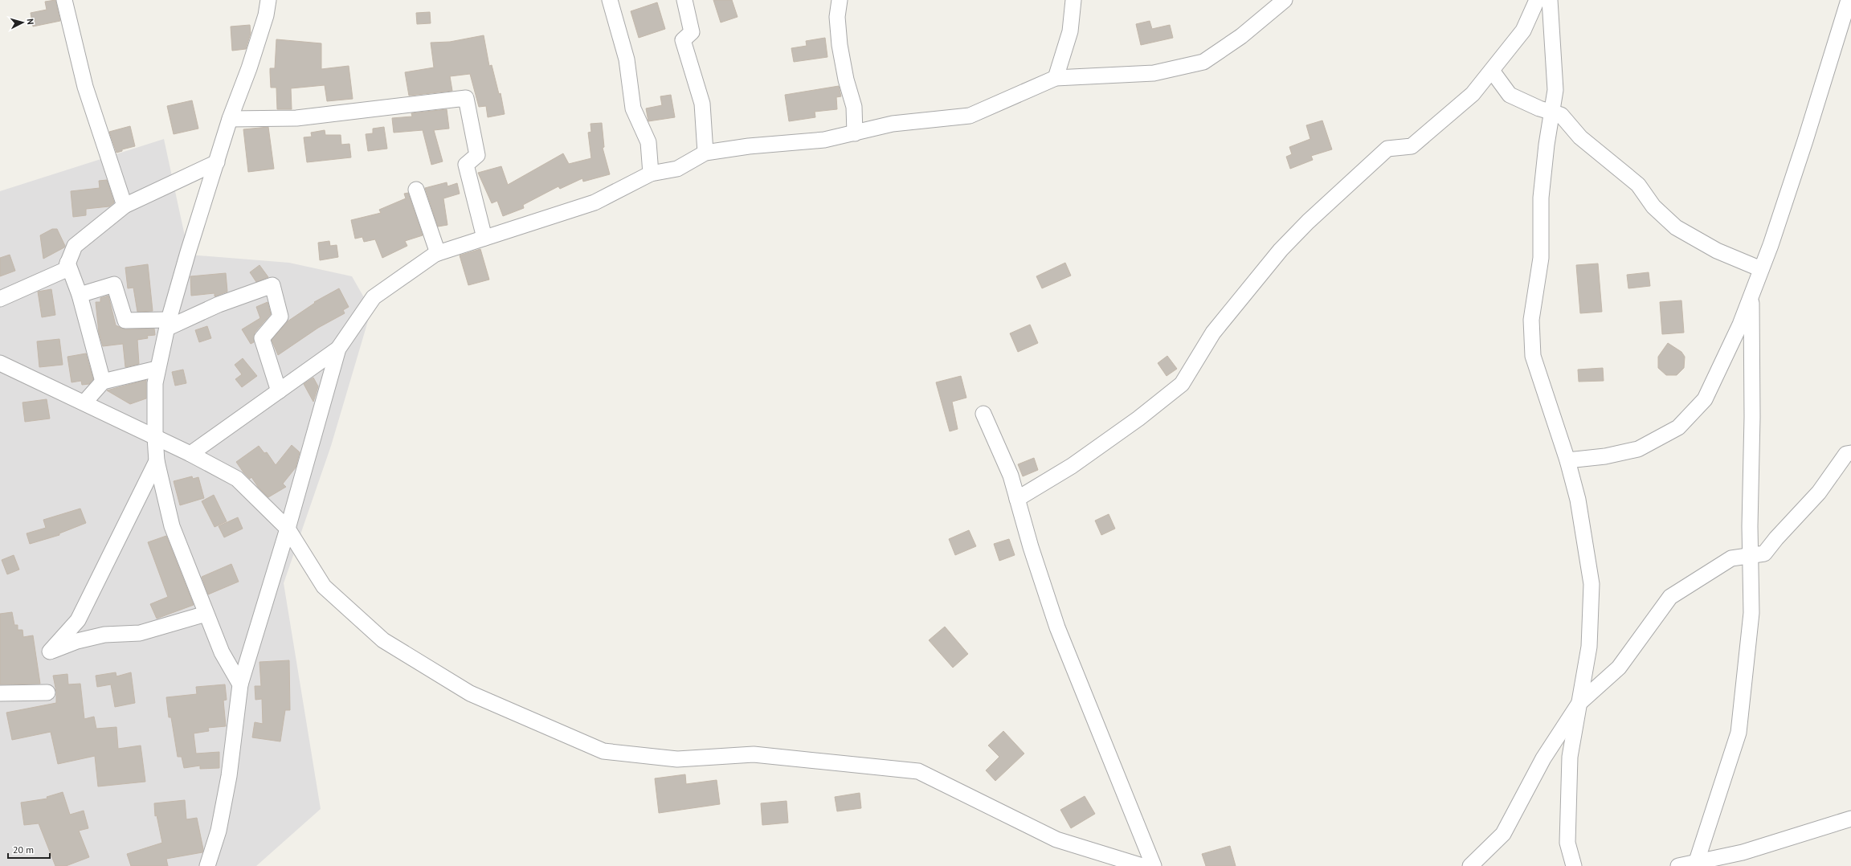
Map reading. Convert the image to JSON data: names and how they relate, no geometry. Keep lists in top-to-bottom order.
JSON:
{
  "scale_bar": "20 m",
  "north": "right"
}
